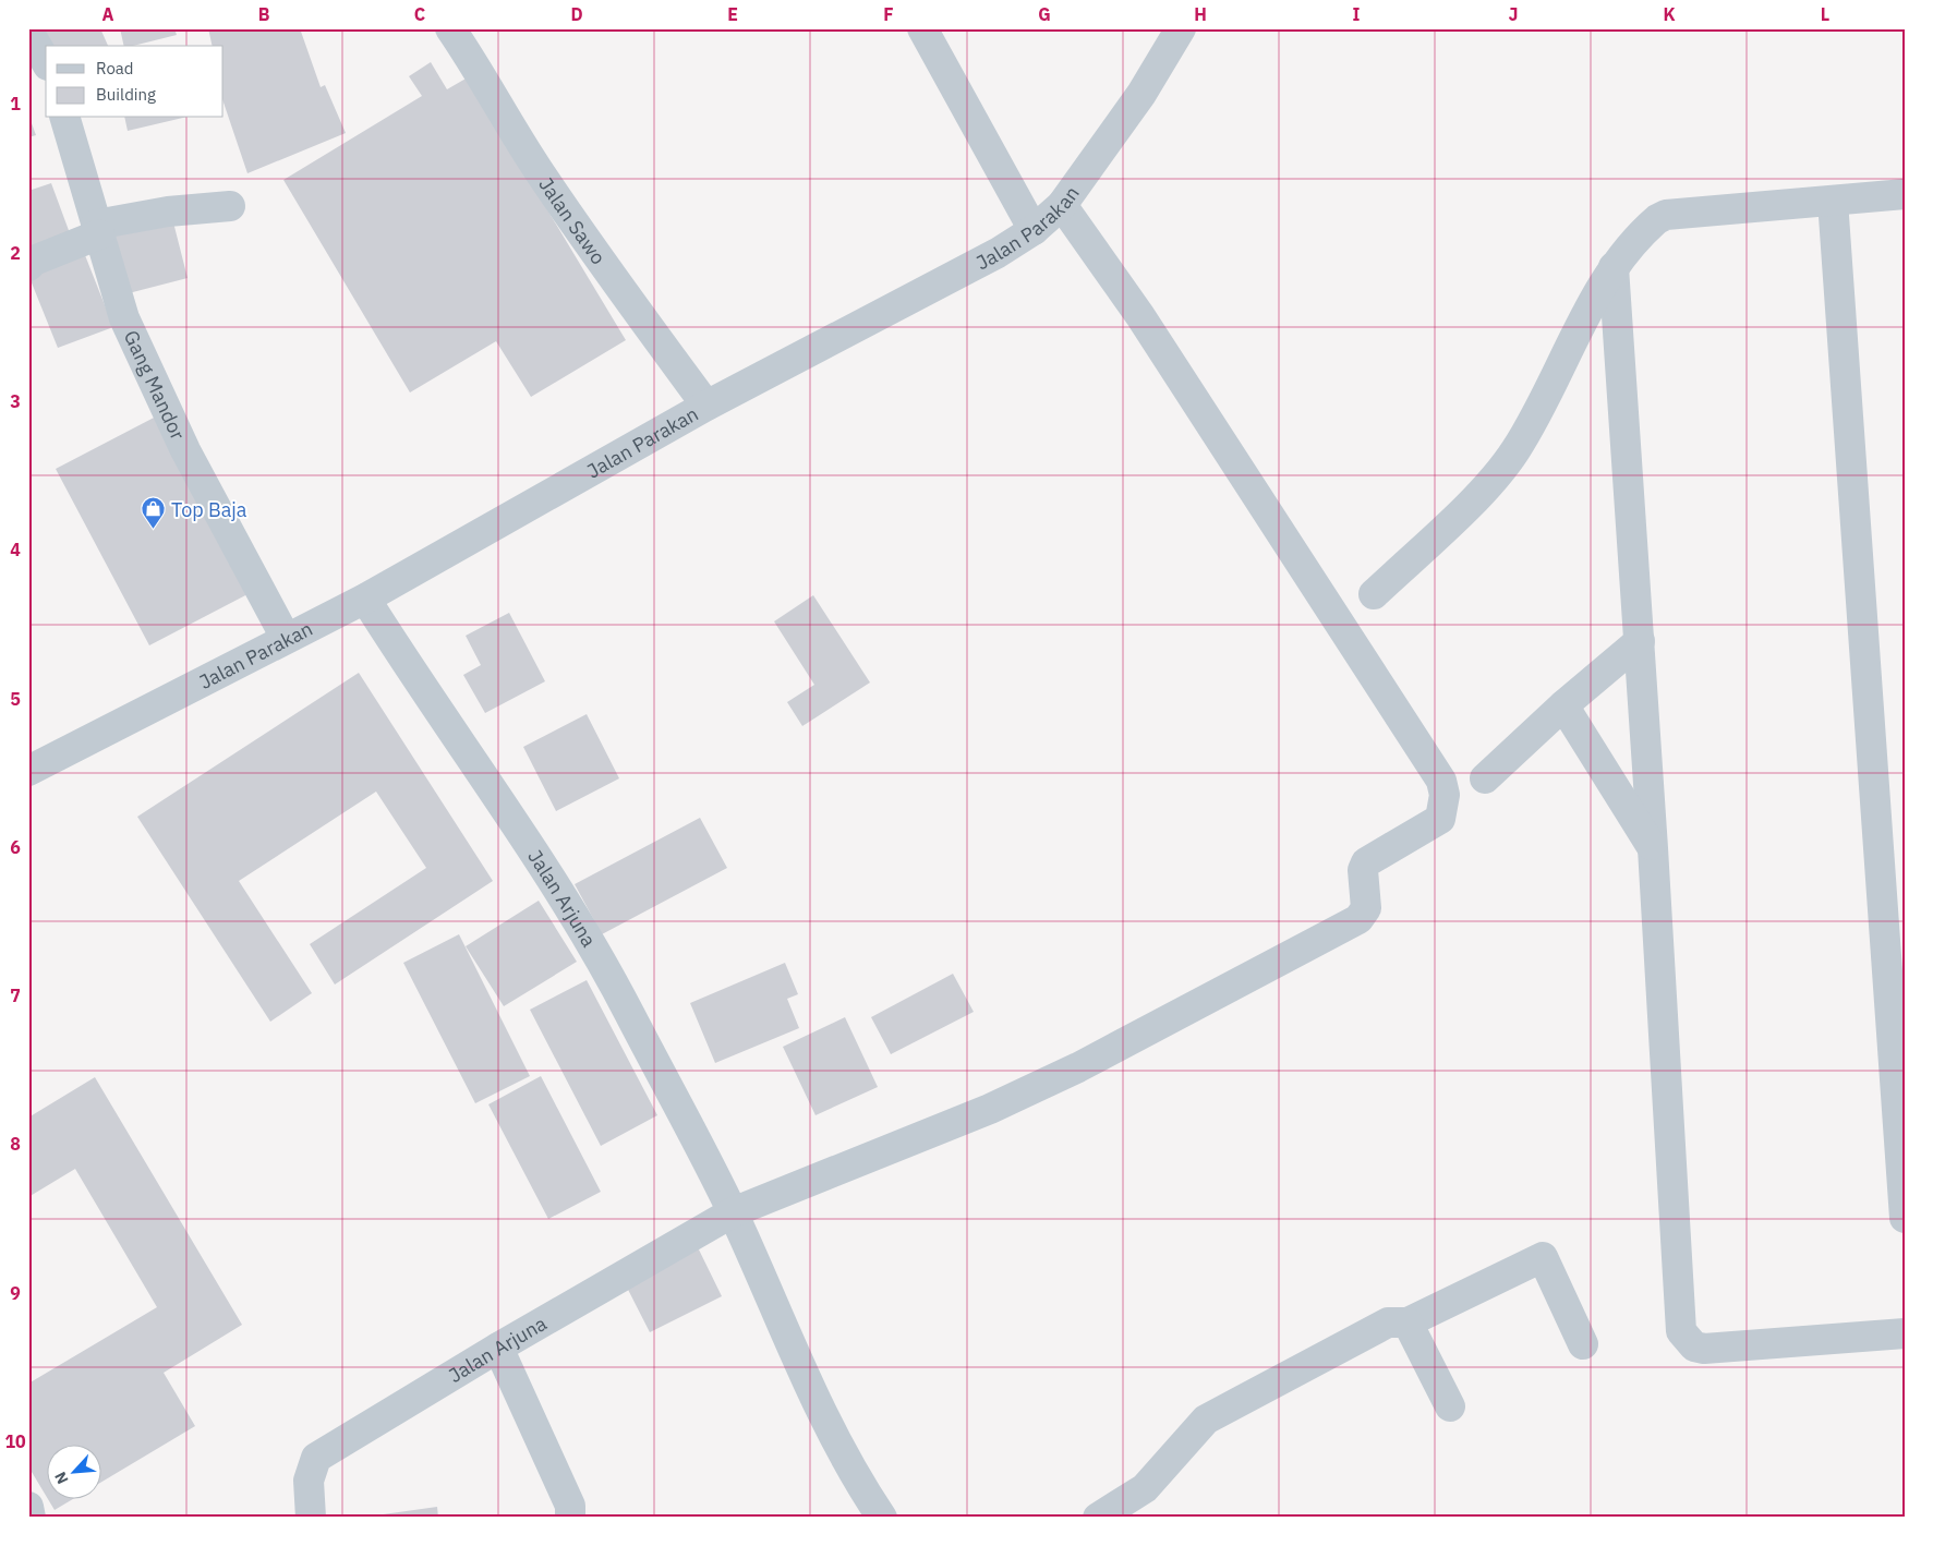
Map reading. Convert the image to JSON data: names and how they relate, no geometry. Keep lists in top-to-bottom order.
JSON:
{
  "streets": {
    "street": [
      "Jalan Sawo",
      "Jalan Parakan",
      "Gang Mandor",
      "Jalan Arjuna"
    ]
  },
  "crossings": [
    ["Jalan Sawo", "Jalan Parakan"],
    ["Jalan Parakan", "Gang Mandor"],
    ["Jalan Parakan", "Jalan Arjuna"]
  ],
  "places": {
    "shop": ["Top Baja"]
  },
  "legend": ["Road", "Building"],
  "north": "bottom left",
  "grid": {
    "columns": [
      "A",
      "B",
      "C",
      "D",
      "E",
      "F",
      "G",
      "H",
      "I",
      "J",
      "K",
      "L"
    ],
    "rows": [
      "1",
      "2",
      "3",
      "4",
      "5",
      "6",
      "7",
      "8",
      "9",
      "10"
    ]
  }
}
